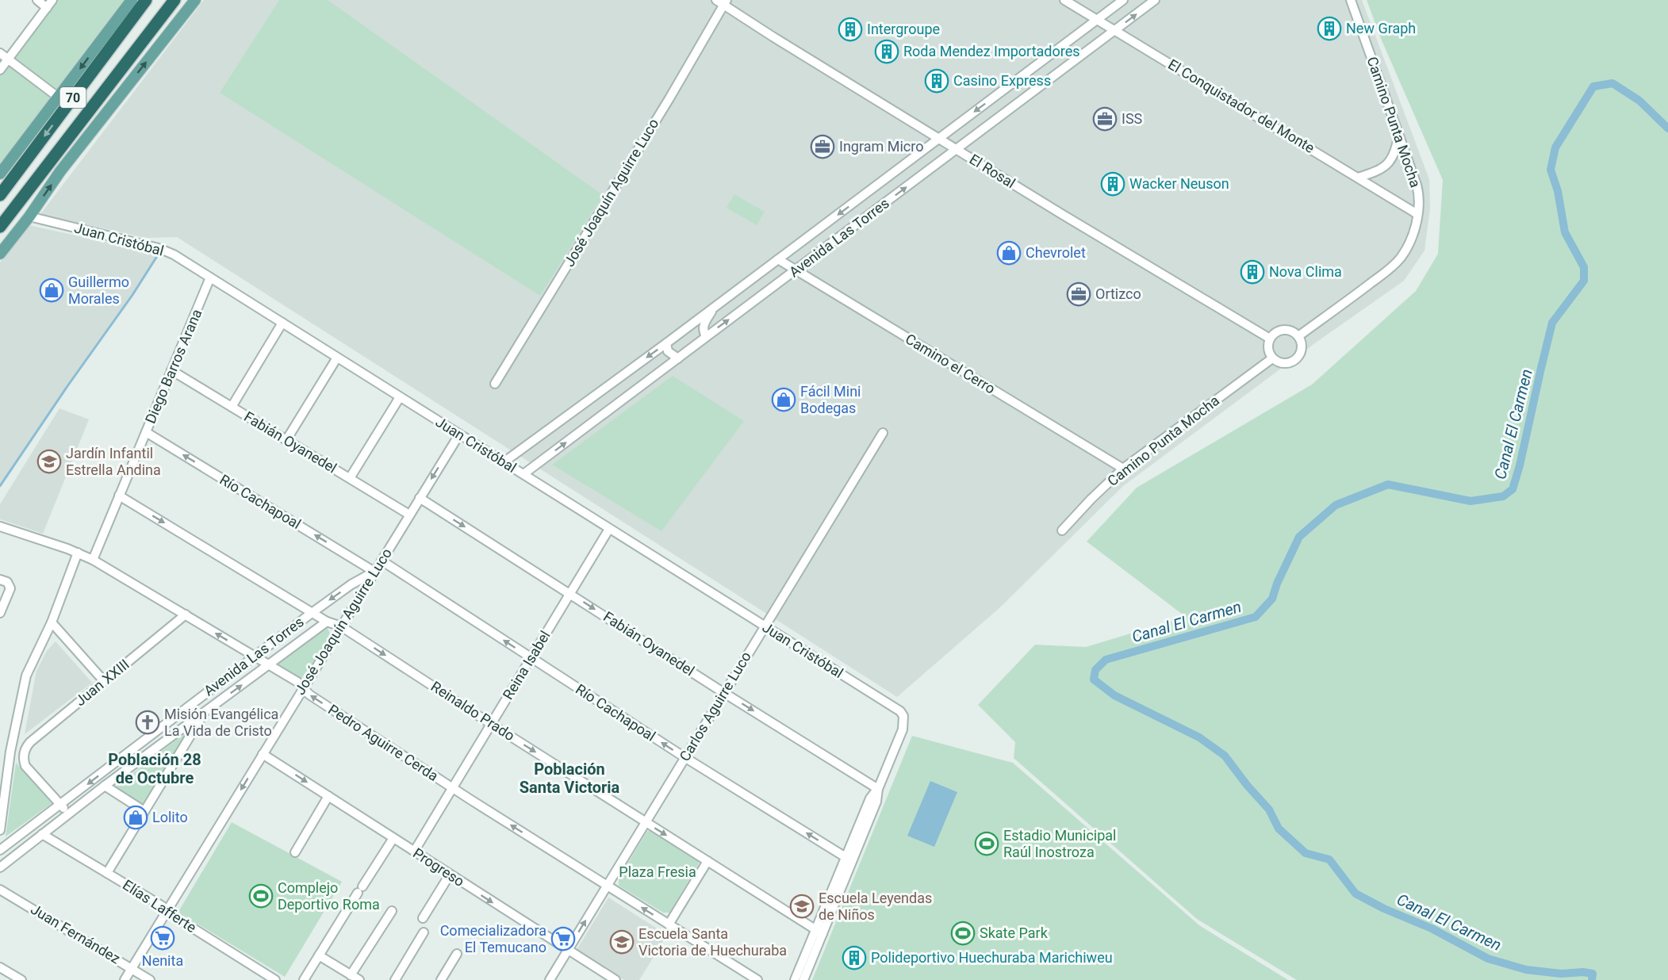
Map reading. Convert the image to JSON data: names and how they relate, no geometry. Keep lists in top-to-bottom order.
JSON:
{
  "streets": {
    "highway": ["70"],
    "street": [
      "El Conquistador del Monte",
      "Camino Punta Mocha",
      "El Rosal",
      "José Joaquín Aguirre Luco",
      "Avenida Las Torres",
      "Juan Cristóbal",
      "Camino el Cerro",
      "Diego Barros Arana",
      "Fabián Oyanedel",
      "Río Cachapoal",
      "Reina Isabel",
      "Juan XXIII",
      "Carlos Aguirre Luco",
      "Reinaldo Prado",
      "Pedro Aguirre Cerda",
      "Progreso",
      "Elías Lafferte",
      "Juan Fernández"
    ]
  },
  "crossings": [
    ["El Conquistador del Monte", "Camino Punta Mocha"],
    ["El Conquistador del Monte", "Avenida Las Torres"],
    ["Camino Punta Mocha", "El Rosal"],
    ["Camino Punta Mocha", "Camino el Cerro"],
    ["El Rosal", "José Joaquín Aguirre Luco"],
    ["El Rosal", "Avenida Las Torres"],
    ["José Joaquín Aguirre Luco", "Avenida Las Torres"],
    ["José Joaquín Aguirre Luco", "Juan Cristóbal"],
    ["José Joaquín Aguirre Luco", "Fabián Oyanedel"],
    ["José Joaquín Aguirre Luco", "Río Cachapoal"],
    ["José Joaquín Aguirre Luco", "Reinaldo Prado"],
    ["José Joaquín Aguirre Luco", "Pedro Aguirre Cerda"],
    ["José Joaquín Aguirre Luco", "Progreso"],
    ["José Joaquín Aguirre Luco", "Elías Lafferte"],
    ["José Joaquín Aguirre Luco", "Juan Fernández"],
    ["Avenida Las Torres", "Juan Cristóbal"],
    ["Avenida Las Torres", "Camino el Cerro"],
    ["Avenida Las Torres", "Río Cachapoal"],
    ["Avenida Las Torres", "Juan XXIII"],
    ["Avenida Las Torres", "Reinaldo Prado"],
    ["Avenida Las Torres", "Pedro Aguirre Cerda"],
    ["Avenida Las Torres", "Elías Lafferte"],
    ["Juan Cristóbal", "Diego Barros Arana"],
    ["Juan Cristóbal", "Fabián Oyanedel"],
    ["Juan Cristóbal", "Reina Isabel"],
    ["Juan Cristóbal", "Carlos Aguirre Luco"],
    ["Diego Barros Arana", "Fabián Oyanedel"],
    ["Diego Barros Arana", "Río Cachapoal"],
    ["Diego Barros Arana", "Reinaldo Prado"],
    ["Diego Barros Arana", "Pedro Aguirre Cerda"],
    ["Fabián Oyanedel", "Reina Isabel"],
    ["Fabián Oyanedel", "Carlos Aguirre Luco"],
    ["Río Cachapoal", "Reina Isabel"],
    ["Río Cachapoal", "Carlos Aguirre Luco"],
    ["Reina Isabel", "Reinaldo Prado"],
    ["Reina Isabel", "Pedro Aguirre Cerda"],
    ["Reina Isabel", "Progreso"],
    ["Juan XXIII", "Pedro Aguirre Cerda"],
    ["Carlos Aguirre Luco", "Reinaldo Prado"],
    ["Carlos Aguirre Luco", "Pedro Aguirre Cerda"],
    ["Carlos Aguirre Luco", "Progreso"]
  ],
  "one_way": [
    "Fabián Oyanedel",
    "Río Cachapoal",
    "Reinaldo Prado",
    "Pedro Aguirre Cerda",
    "Progreso"
  ],
  "districts": ["Población 28 de Octubre", "Población Santa Victoria"],
  "water": ["Canal El Carmen"],
  "parks": ["Plaza Fresia"],
  "places": {
    "building": [
      "New Graph",
      "Intergroupe",
      "Roda Mendez Importadores",
      "Casino Express",
      "Wacker Neuson",
      "Nova Clima",
      "Polideportivo Huechuraba Marichiweu"
    ],
    "office": ["ISS", "Ingram Micro", "Ortizco"],
    "shop": [
      "Chevrolet",
      "Guillermo Morales",
      "Fácil Mini Bodegas",
      "Lolito"
    ],
    "school or university": ["Jardín Infantil Estrella Andina", "Escuela Leyendas de Niños", "Escuela Santa Victoria de Huechuraba"],
    "church": ["Misión Evangélica La Vida de Cristo"],
    "sports": ["Estadio Municipal Raúl Inostroza", "Complejo Deportivo Roma", "Skate Park"],
    "supermarket": ["Nenita", "Comecializadora El Temucano"]
  }
}
